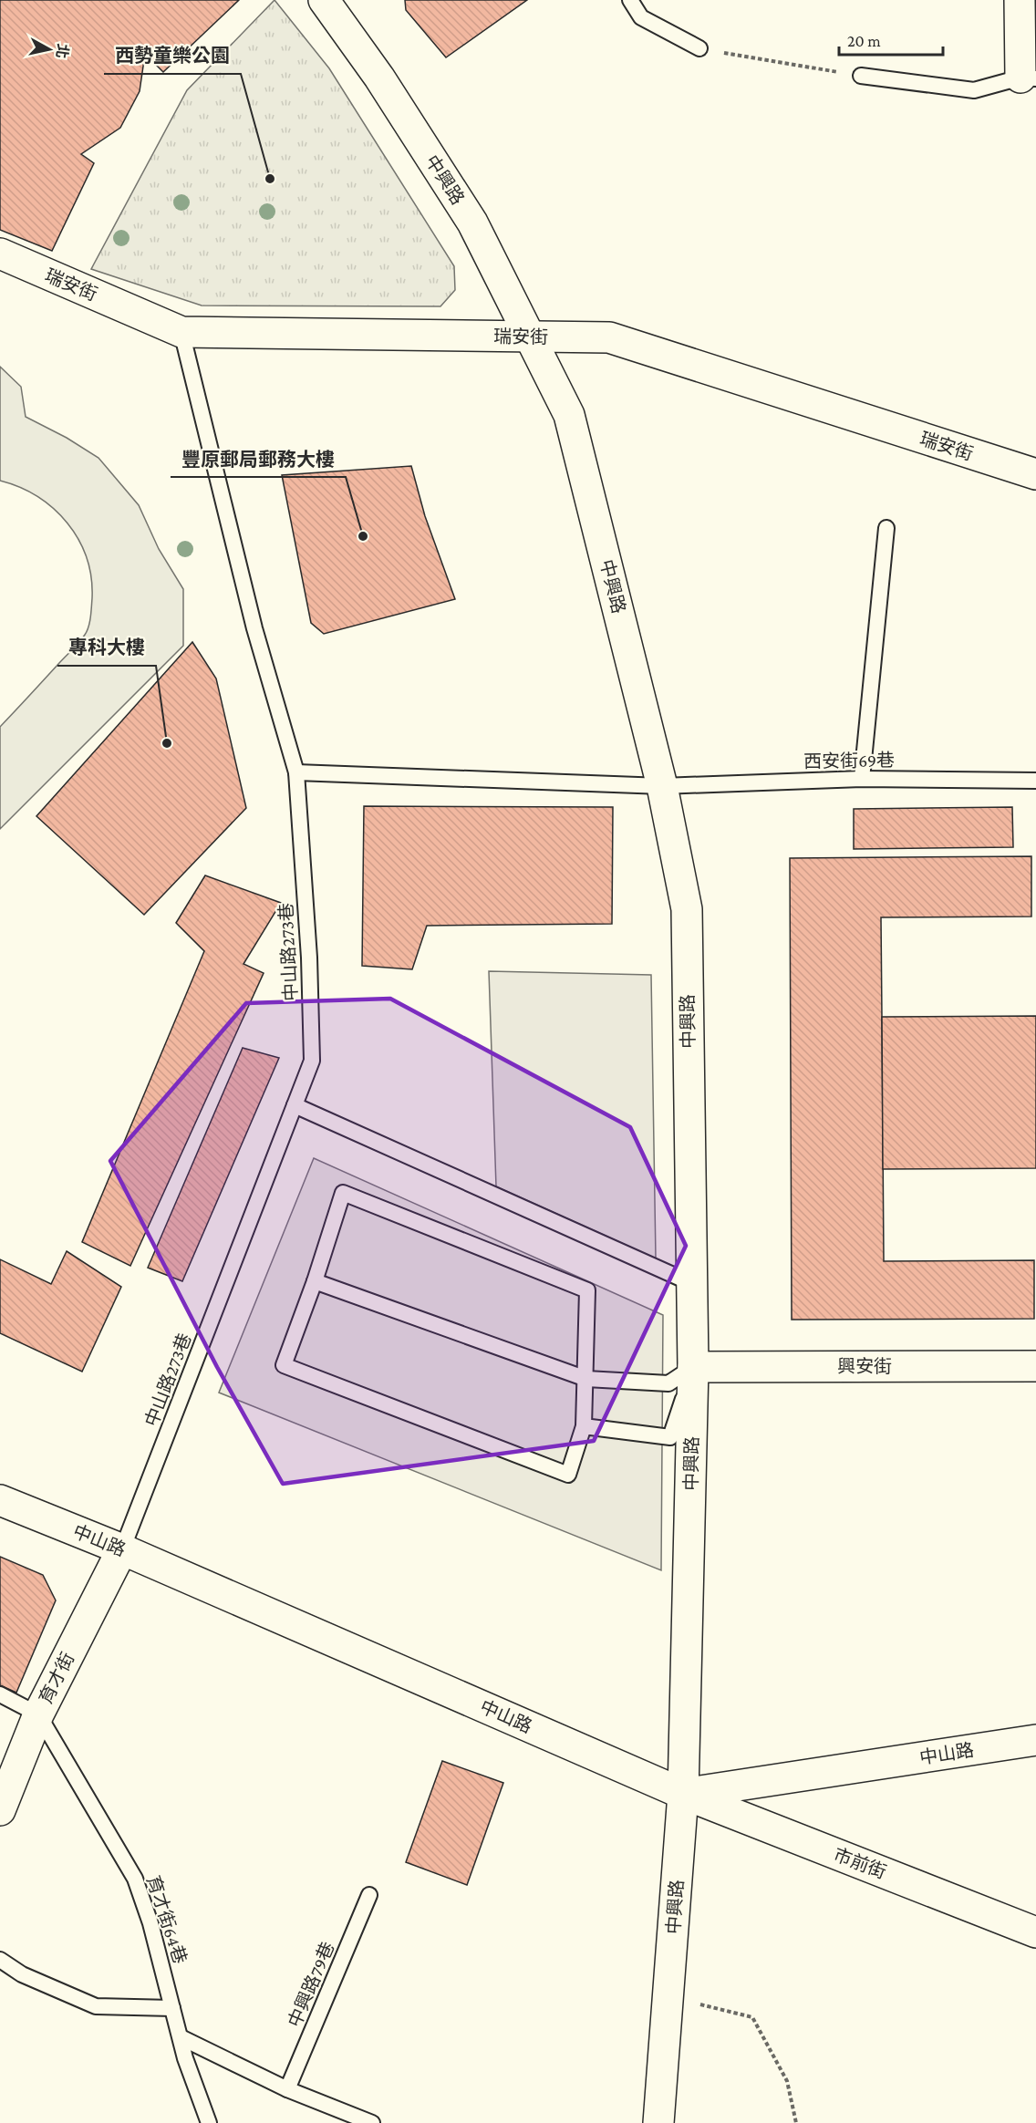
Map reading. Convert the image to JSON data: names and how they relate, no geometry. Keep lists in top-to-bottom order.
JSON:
{
  "streets": {
    "street": [
      "中興路",
      "瑞安街",
      "興安街",
      "中山路",
      "育才街",
      "市前街"
    ],
    "lane": [
      "西安街69巷",
      "中山路273巷",
      "育才街64巷",
      "中興路79巷"
    ]
  },
  "crossings": [
    ["中興路", "瑞安街"],
    ["中興路", "西安街69巷"],
    ["中興路", "興安街"],
    ["中興路", "中山路"],
    ["中興路", "市前街"],
    ["瑞安街", "中山路273巷"],
    ["西安街69巷", "中山路273巷"],
    ["中山路273巷", "中山路"],
    ["中山路273巷", "育才街"],
    ["中山路", "育才街"],
    ["中山路", "市前街"],
    ["育才街", "育才街64巷"]
  ],
  "places": ["西勢童樂公園", "豐原郵局郵務大樓", "專科大樓"],
  "scale_bar": "20 m",
  "north": "right"
}
